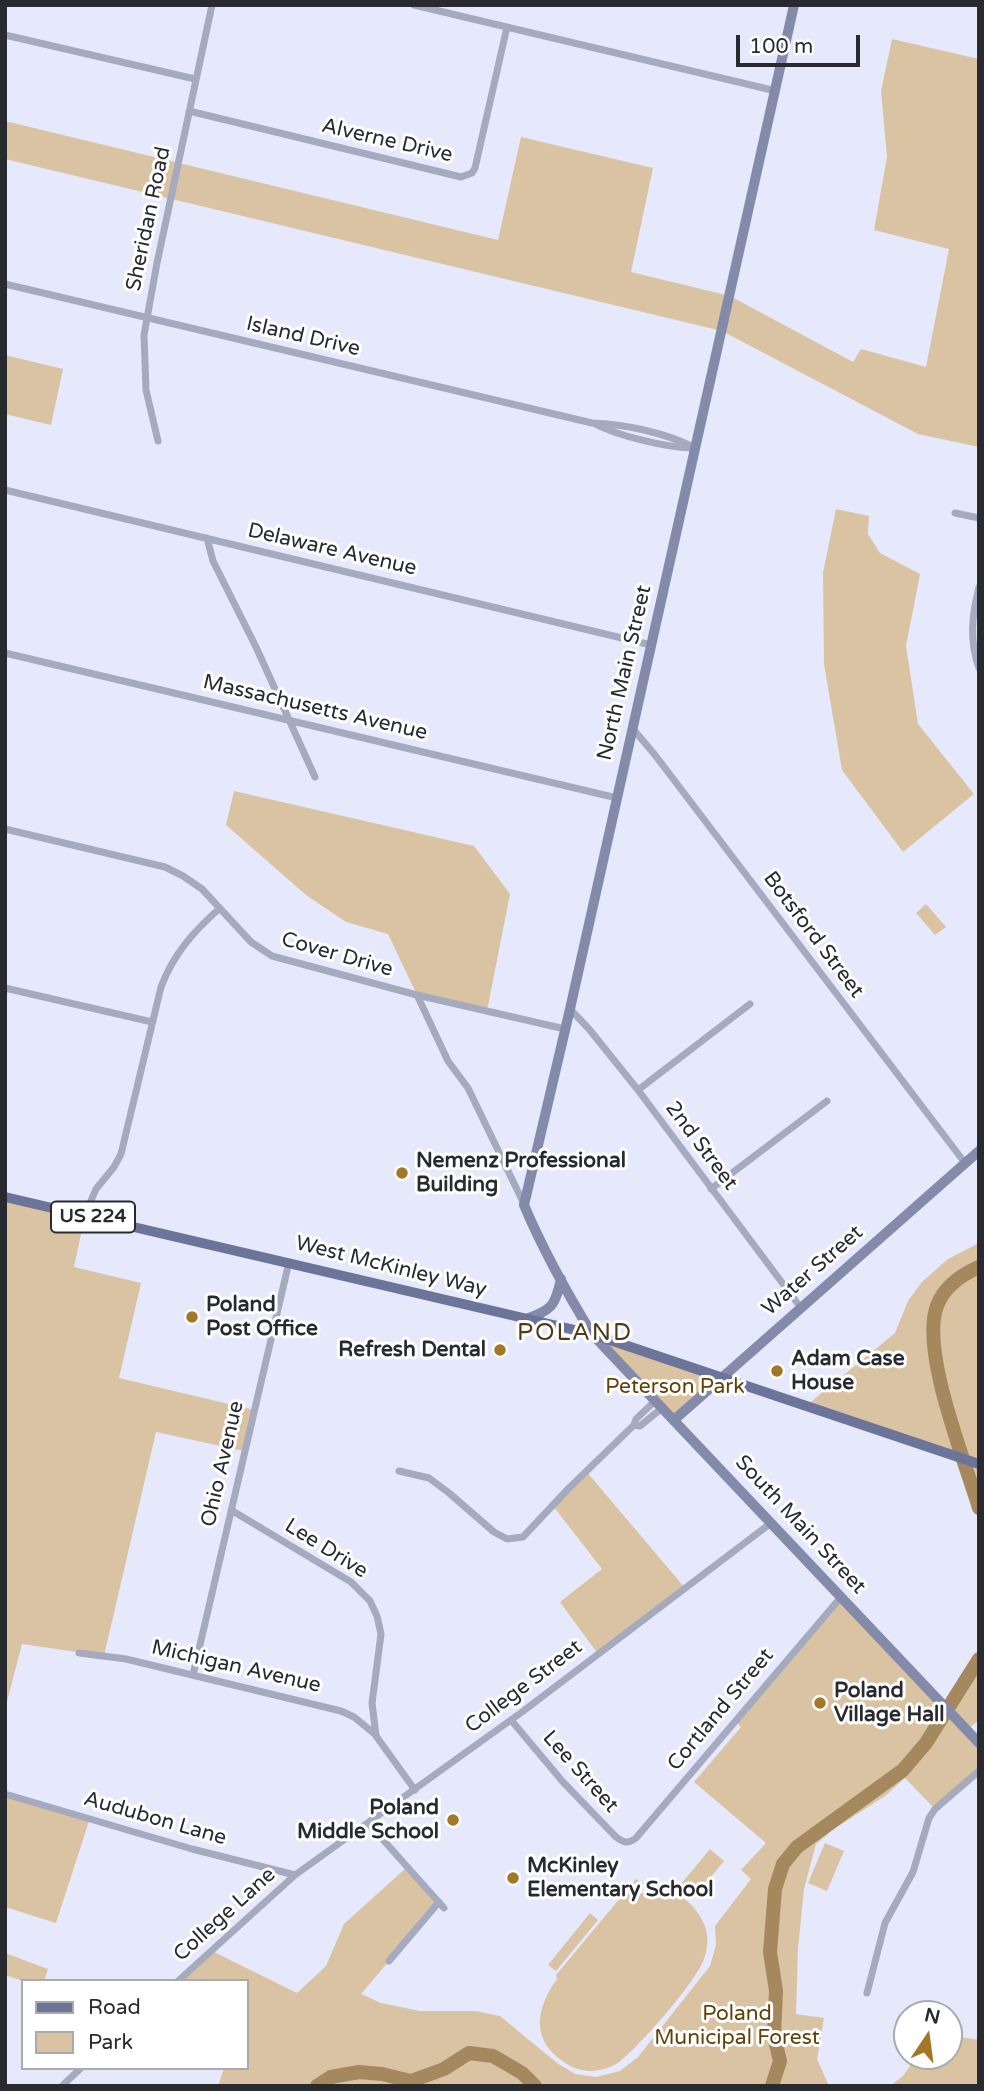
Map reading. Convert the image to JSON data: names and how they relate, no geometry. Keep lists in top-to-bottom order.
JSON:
{
  "streets": {
    "main road": [
      "North Main Street",
      "US 224",
      "West McKinley Way",
      "Water Street",
      "South Main Street"
    ],
    "street": [
      "Alverne Drive",
      "Sheridan Road",
      "Island Drive",
      "Delaware Avenue",
      "Massachusetts Avenue",
      "Botsford Street",
      "Cover Drive",
      "2nd Street",
      "Ohio Avenue",
      "Lee Drive",
      "Michigan Avenue",
      "College Street",
      "Cortland Street",
      "Lee Street",
      "Audubon Lane",
      "College Lane"
    ]
  },
  "crossings": [
    ["Alverne Drive", "Sheridan Road"],
    ["Sheridan Road", "Island Drive"],
    ["Island Drive", "North Main Street"],
    ["Delaware Avenue", "North Main Street"],
    ["North Main Street", "Massachusetts Avenue"],
    ["North Main Street", "Botsford Street"],
    ["North Main Street", "Cover Drive"],
    ["North Main Street", "2nd Street"],
    ["Botsford Street", "Water Street"],
    ["2nd Street", "Water Street"],
    ["US 224", "West McKinley Way"],
    ["US 224", "Water Street"],
    ["US 224", "South Main Street"],
    ["West McKinley Way", "Ohio Avenue"],
    ["West McKinley Way", "South Main Street"],
    ["Water Street", "South Main Street"],
    ["Ohio Avenue", "Lee Drive"],
    ["Ohio Avenue", "Michigan Avenue"],
    ["South Main Street", "College Street"],
    ["South Main Street", "Cortland Street"],
    ["Lee Drive", "Michigan Avenue"],
    ["Lee Drive", "College Street"],
    ["College Street", "Lee Street"],
    ["College Street", "Audubon Lane"],
    ["College Street", "College Lane"],
    ["Cortland Street", "Lee Street"],
    ["Audubon Lane", "College Lane"]
  ],
  "districts": ["POLAND"],
  "parks": ["Peterson Park", "Poland Municipal Forest"],
  "places": [
    "Nemenz Professional Building",
    "Poland Post Office",
    "Refresh Dental",
    "Adam Case House",
    "Poland Village Hall",
    "Poland Middle School",
    "McKinley Elementary School"
  ],
  "legend": ["Road", "Park"],
  "scale_bar": "100 m",
  "north": "top"
}
